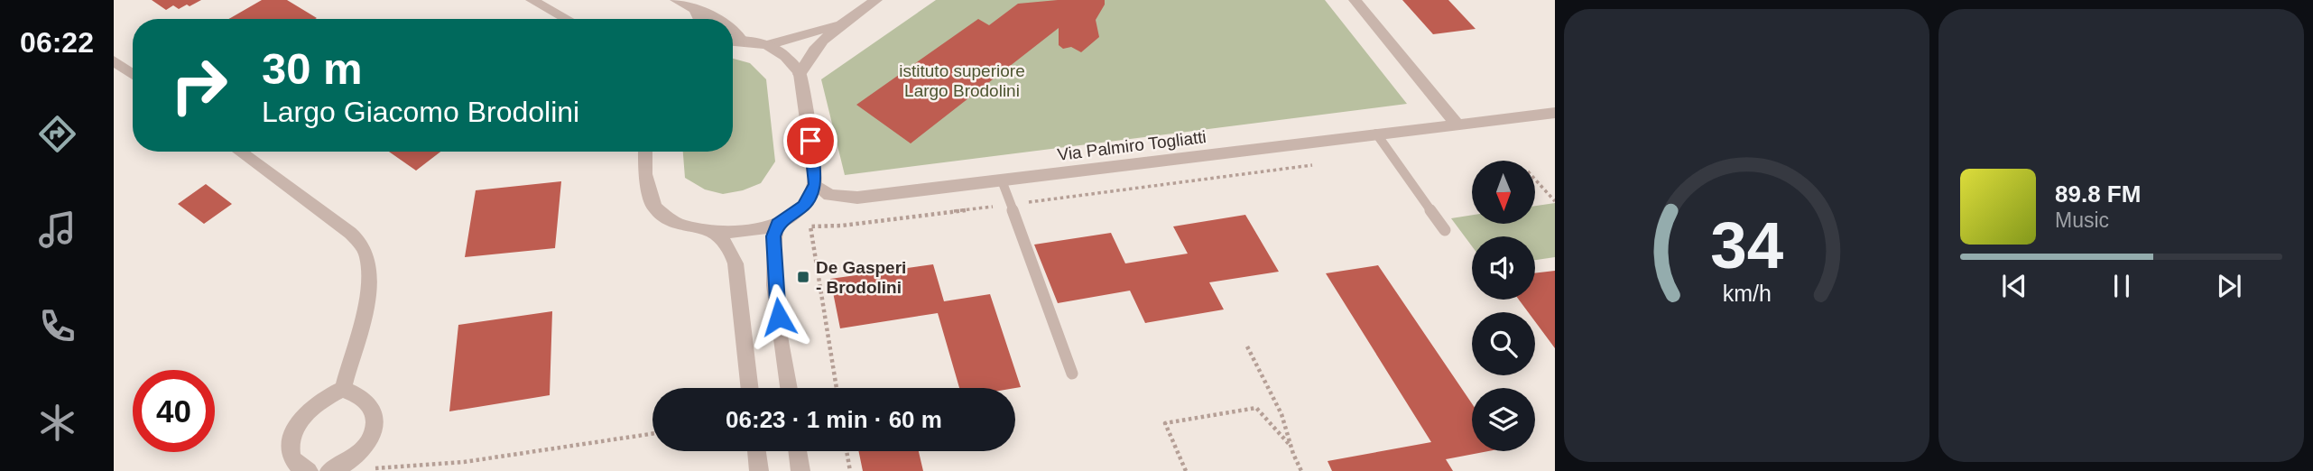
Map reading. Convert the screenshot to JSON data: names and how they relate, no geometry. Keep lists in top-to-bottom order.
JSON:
{
  "streets": {
    "street": ["Via Palmiro Togliatti"]
  },
  "parks": ["istituto superiore Largo Brodolini"],
  "places": {
    "transit": ["De Gasperi - Brodolini"]
  },
  "north": "bottom",
  "page": {
    "tabs": "06:22",
    "turn": ["30 m", "Largo Giacomo Brodolini"],
    "song": ["89.8 FM", "Music"],
    "limit": "40",
    "trip": "06:23 · 1 min · 60 m",
    "gauge": ["34", "km/h"]
  }
}
